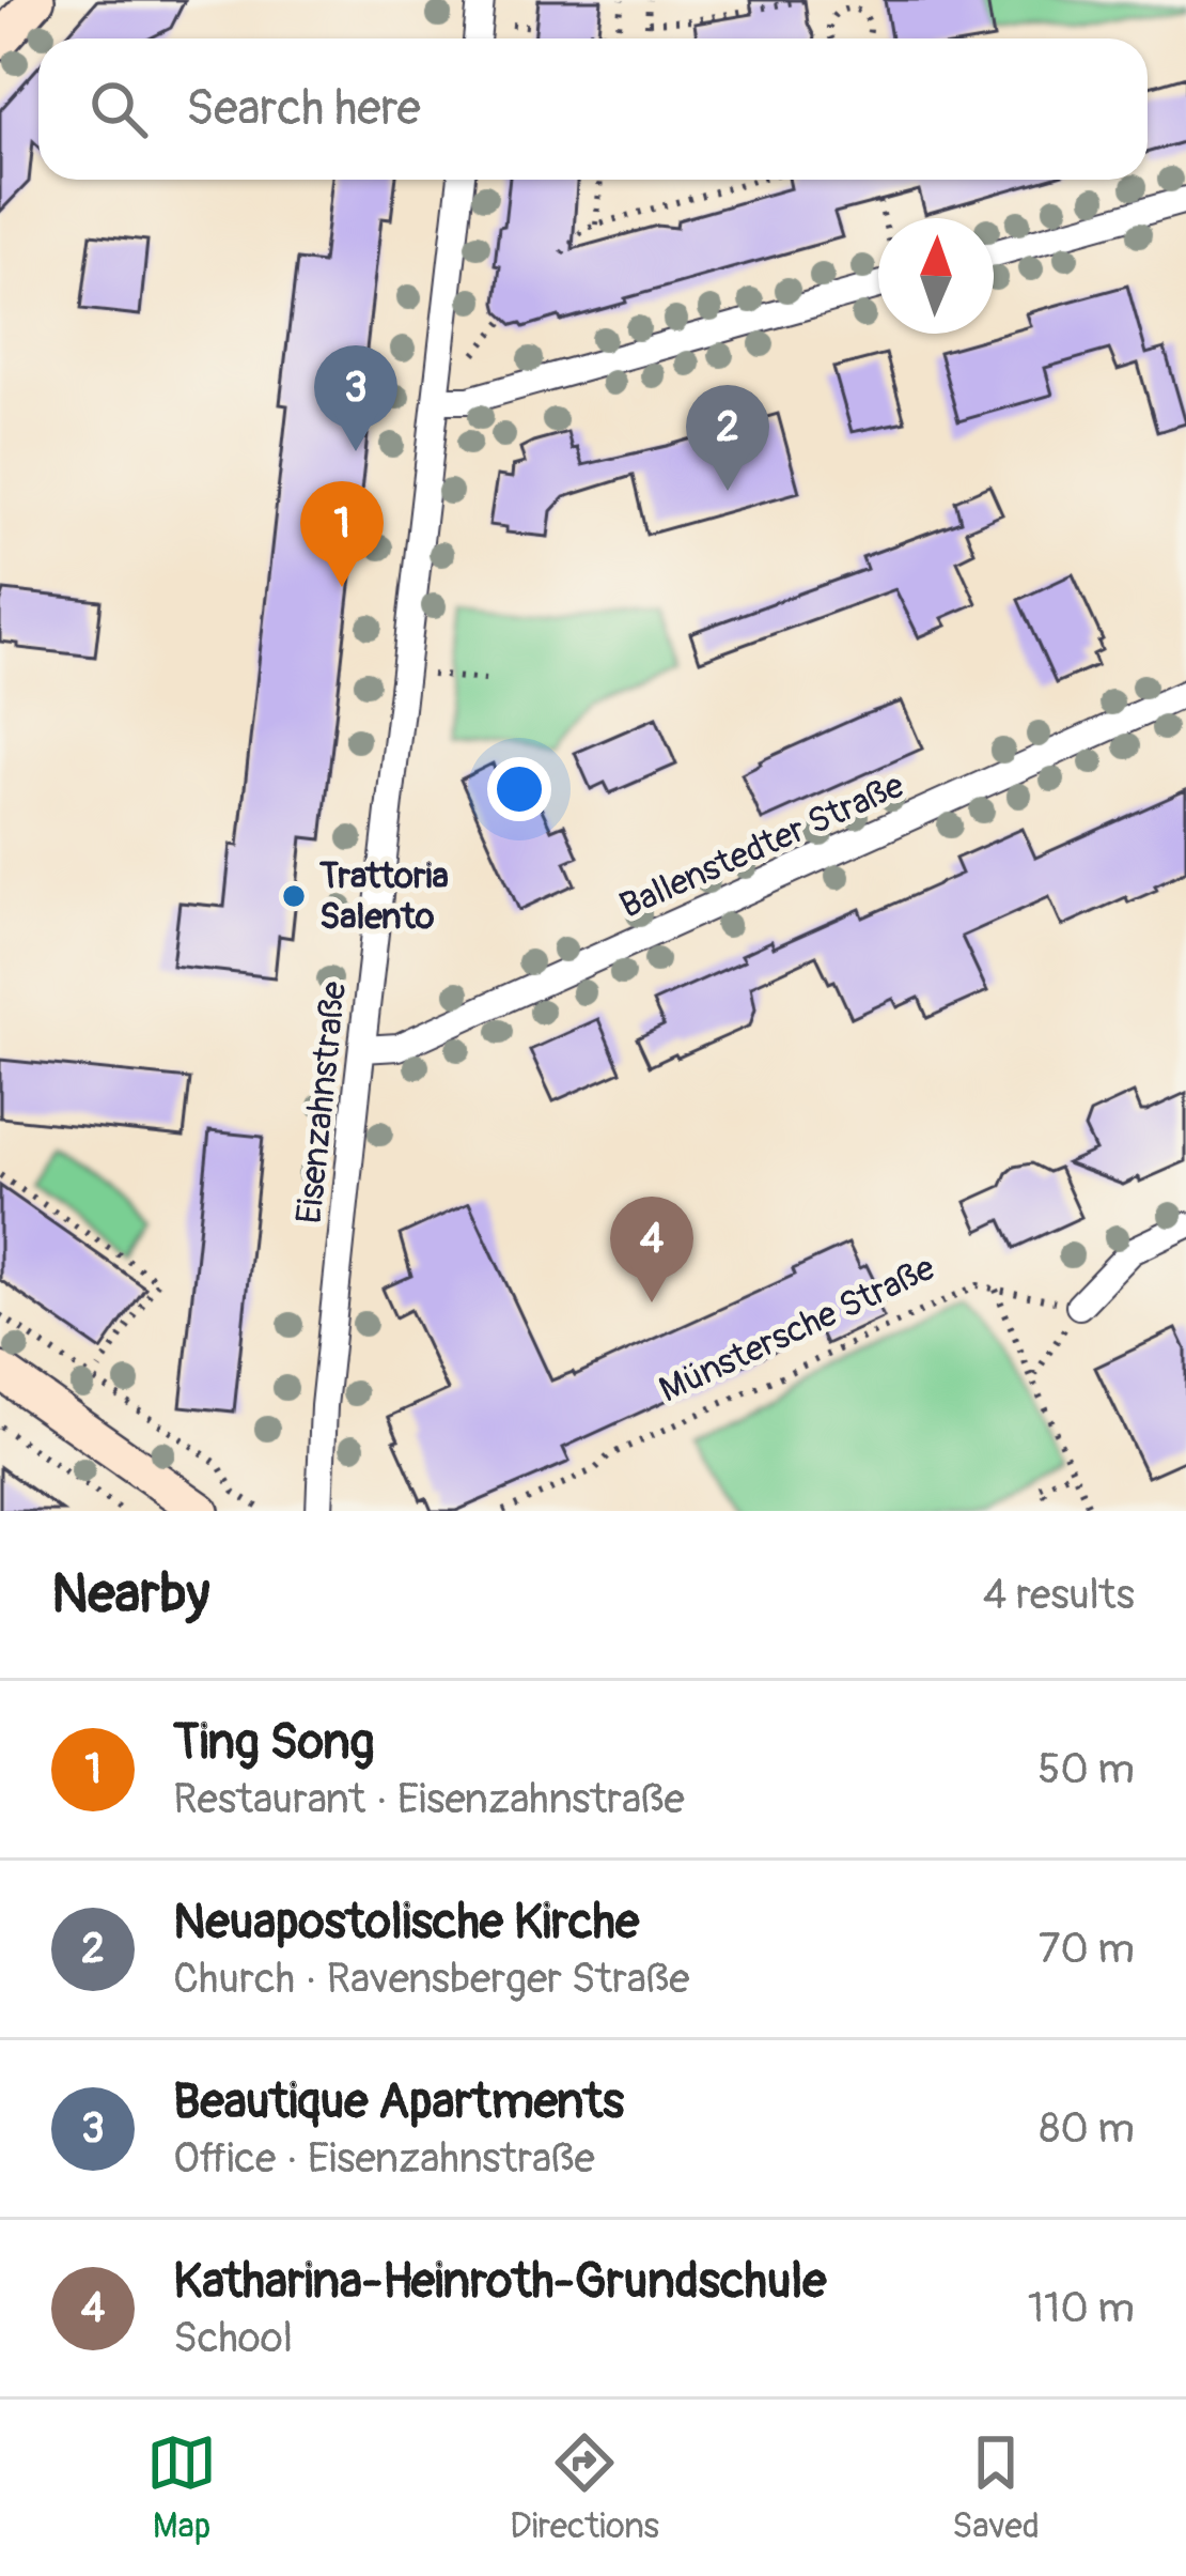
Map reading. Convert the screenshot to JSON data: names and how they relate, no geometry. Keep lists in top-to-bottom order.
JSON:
{
  "streets": {
    "street": ["Ballenstedter Straße", "Eisenzahnstraße"],
    "path": ["Münstersche Straße"]
  },
  "crossings": [
    ["Ballenstedter Straße", "Eisenzahnstraße"]
  ],
  "places": ["Trattoria Salento"],
  "north": "top",
  "page": {
    "search": "Search here",
    "pins": [
      "3",
      "2",
      "1",
      "4"
    ],
    "heading": ["Nearby", "4 results"],
    "list": [
      {
        "mark": "1",
        "name": "Ting Song",
        "note": "Restaurant · Eisenzahnstraße",
        "value": "50 m"
      },
      {
        "mark": "2",
        "name": "Neuapostolische Kirche",
        "note": "Church · Ravensberger Straße",
        "value": "70 m"
      },
      {
        "mark": "3",
        "name": "Beautique Apartments",
        "note": "Office · Eisenzahnstraße",
        "value": "80 m"
      },
      {
        "mark": "4",
        "name": "Katharina-Heinroth-Grundschule",
        "note": "School",
        "value": "110 m"
      }
    ],
    "nav": ["Map", "Directions", "Saved"]
  }
}
